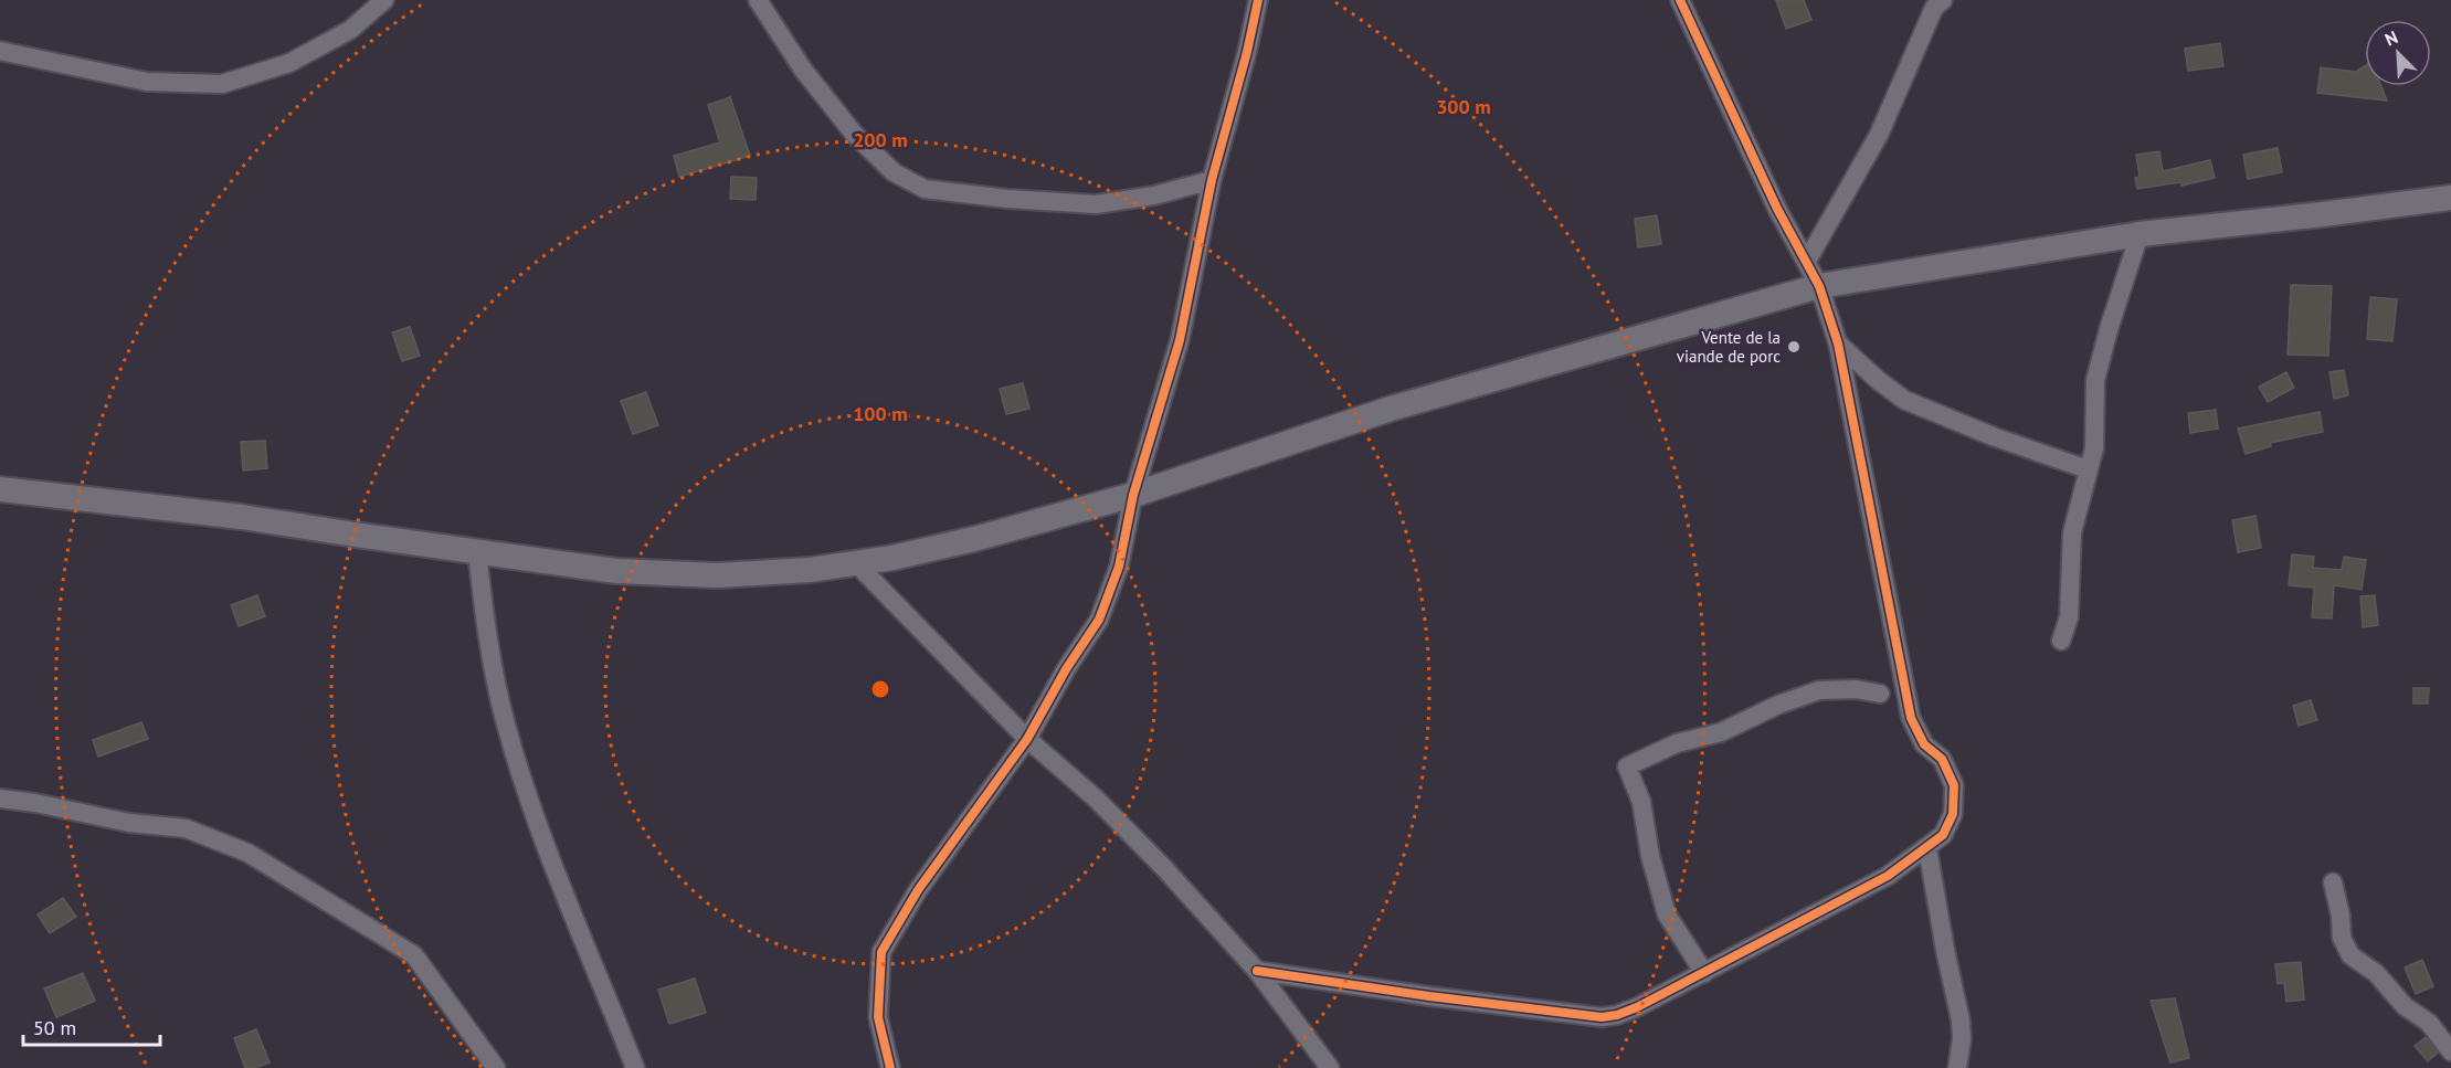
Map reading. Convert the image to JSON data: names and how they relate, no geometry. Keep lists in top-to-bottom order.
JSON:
{
  "places": ["Vente de la viande de porc"],
  "scale_bar": "50 m",
  "north": "top left",
  "rings": ["300 m", "200 m", "100 m"]
}
